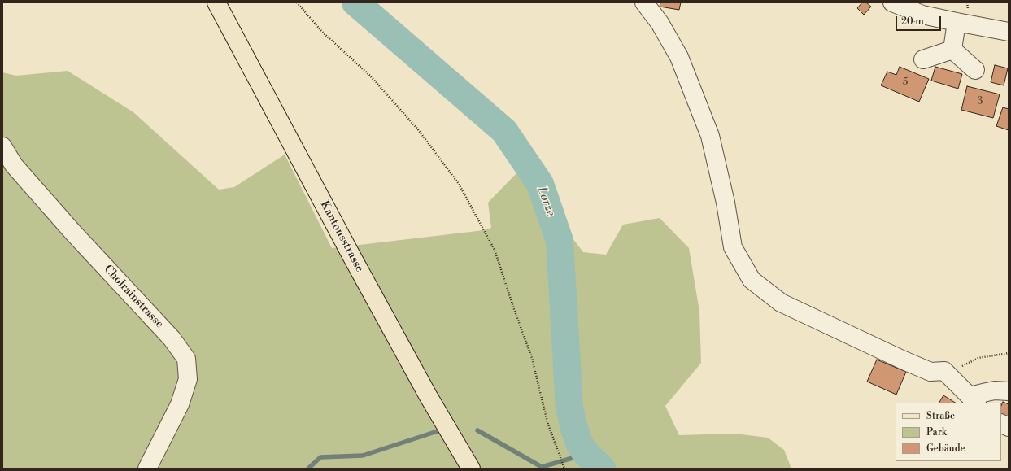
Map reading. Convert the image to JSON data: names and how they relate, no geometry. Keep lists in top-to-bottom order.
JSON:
{
  "streets": {
    "main road": ["Kantonsstrasse"],
    "street": ["Cholrainstrasse"]
  },
  "water": ["Lorze"],
  "house_numbers": ["5", "3"],
  "legend": ["Straße", "Park", "Gebäude"],
  "scale_bar": "20 m"
}
